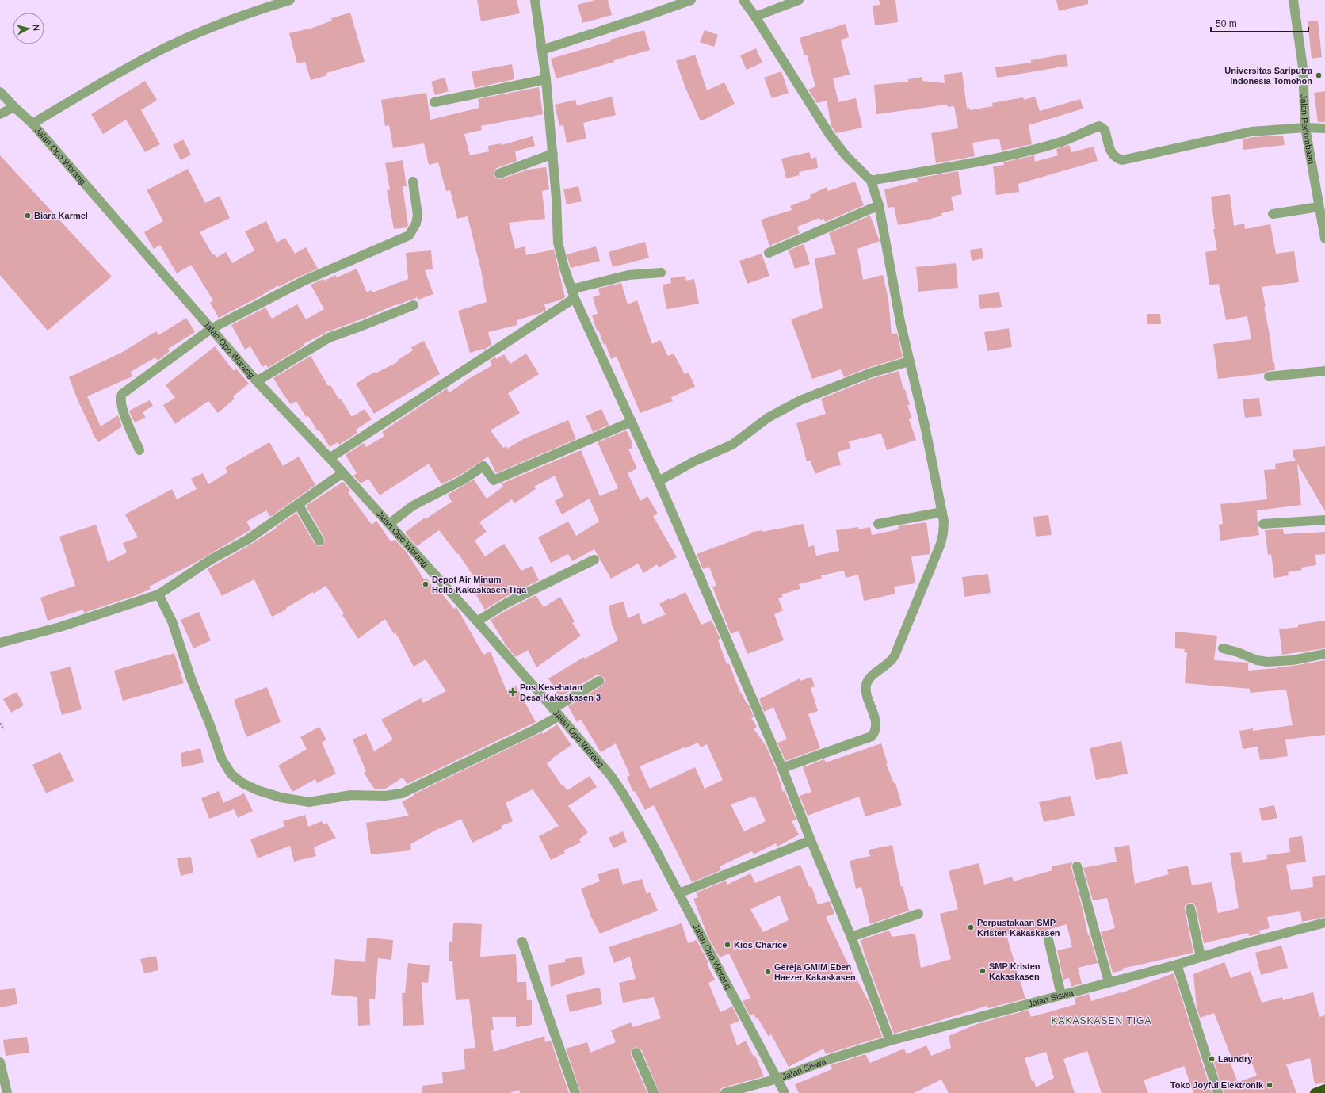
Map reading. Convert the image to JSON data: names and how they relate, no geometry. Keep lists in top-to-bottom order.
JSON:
{
  "streets": {
    "street": ["Jalan Perlombaan", "Jalan Opo Worang", "Jalan Siswa"]
  },
  "crossings": [
    ["Jalan Opo Worang", "Jalan Siswa"]
  ],
  "districts": ["KAKASKASEN TIGA"],
  "places": {
    "other": [
      "Universitas Sariputra Indonesia Tomohon",
      "Biara Karmel",
      "Depot Air Minum Hello Kakaskasen Tiga",
      "Perpustakaan SMP Kristen Kakaskasen",
      "Kios Charice",
      "SMP Kristen Kakaskasen",
      "Gereja GMIM Eben Haezer Kakaskasen",
      "Laundry",
      "Toko Joyful Elektronik"
    ],
    "health": ["Pos Kesehatan Desa Kakaskasen 3"]
  },
  "scale_bar": "50 m",
  "north": "right"
}
